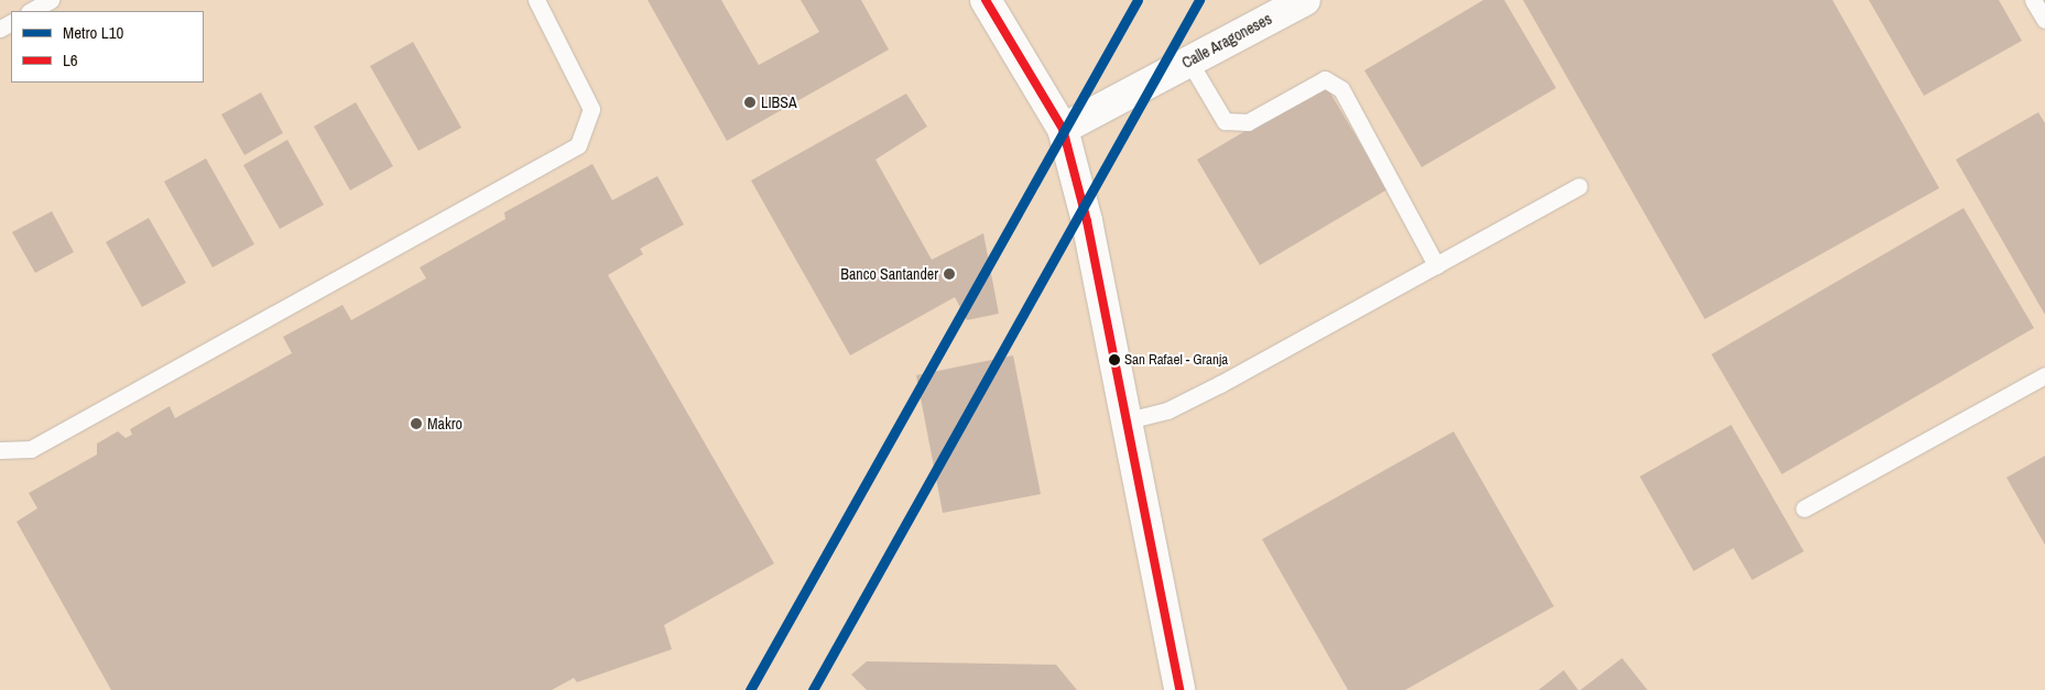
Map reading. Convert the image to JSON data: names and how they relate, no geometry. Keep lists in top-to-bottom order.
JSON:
{
  "streets": {
    "street": ["Calle Aragoneses"]
  },
  "places": [
    "LIBSA",
    "Banco Santander",
    "San Rafael - Granja",
    "Makro"
  ],
  "lines": ["metro line L10", "transit line L6"],
  "legend": ["Metro L10", "L6"]
}
